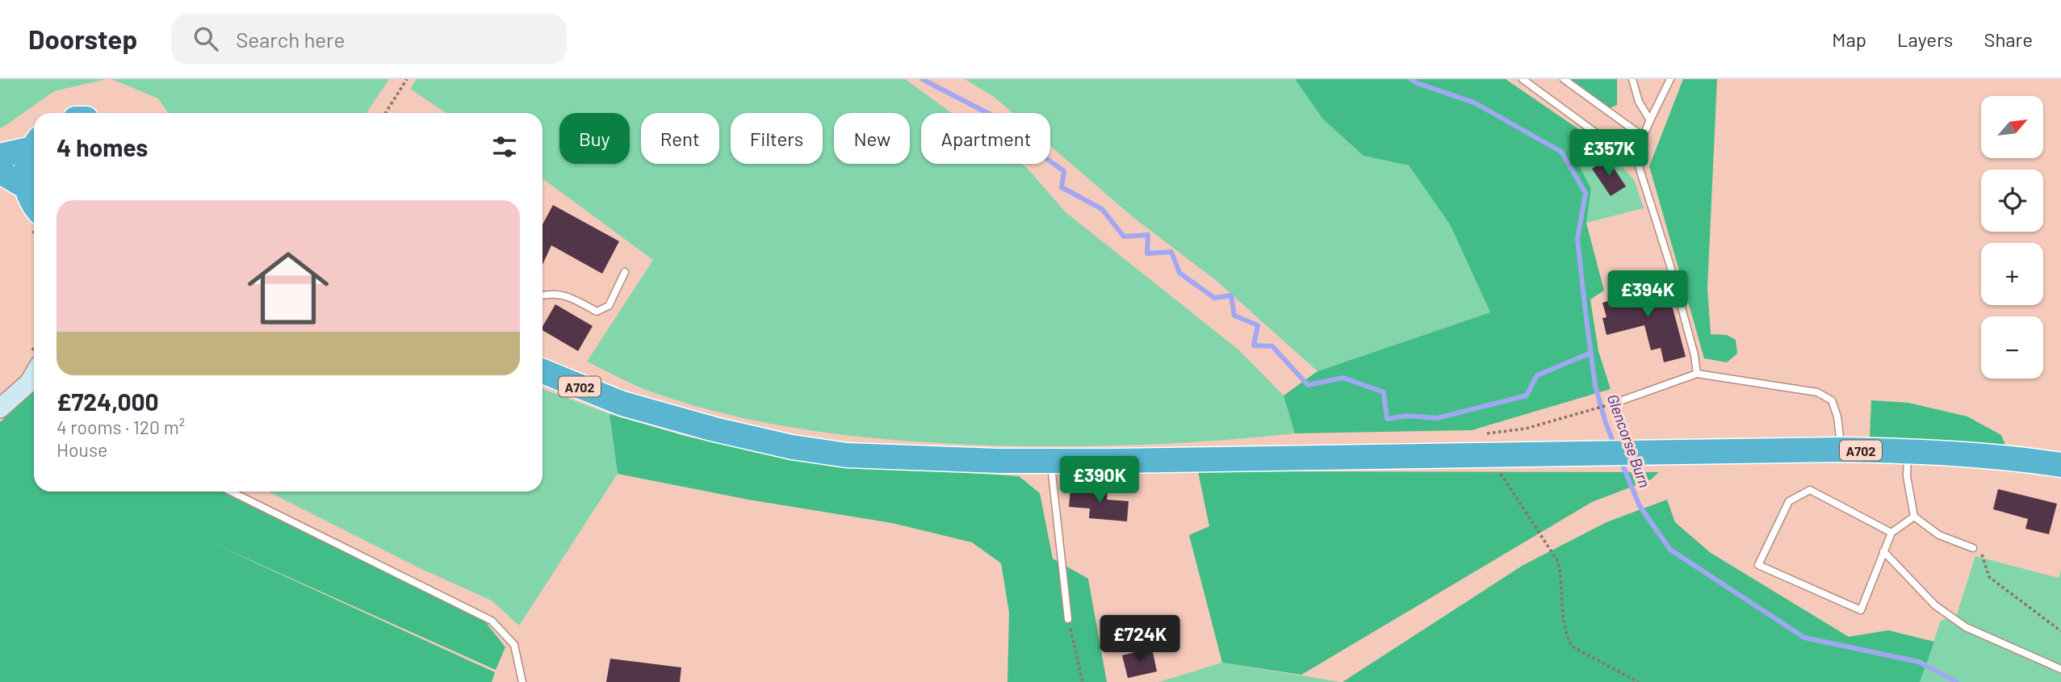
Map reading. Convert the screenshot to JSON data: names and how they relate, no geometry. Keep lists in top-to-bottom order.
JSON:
{
  "streets": {
    "highway": ["A702"]
  },
  "water": ["Glencorse Burn"],
  "north": "top right",
  "page": {
    "header": "Doorstep",
    "search": "Search here",
    "nav": ["Map", "Layers", "Share"],
    "map_buttons": ["+", "−"],
    "chip": [
      "Buy",
      "Rent",
      "Filters",
      "New",
      "Apartment"
    ],
    "heading": "4 homes",
    "price": [
      "£357K",
      "£394K",
      "£390K",
      "£724K"
    ],
    "list": [
      {
        "name": "£724,000",
        "note": "4 rooms · 120 m² · House"
      }
    ]
  }
}
